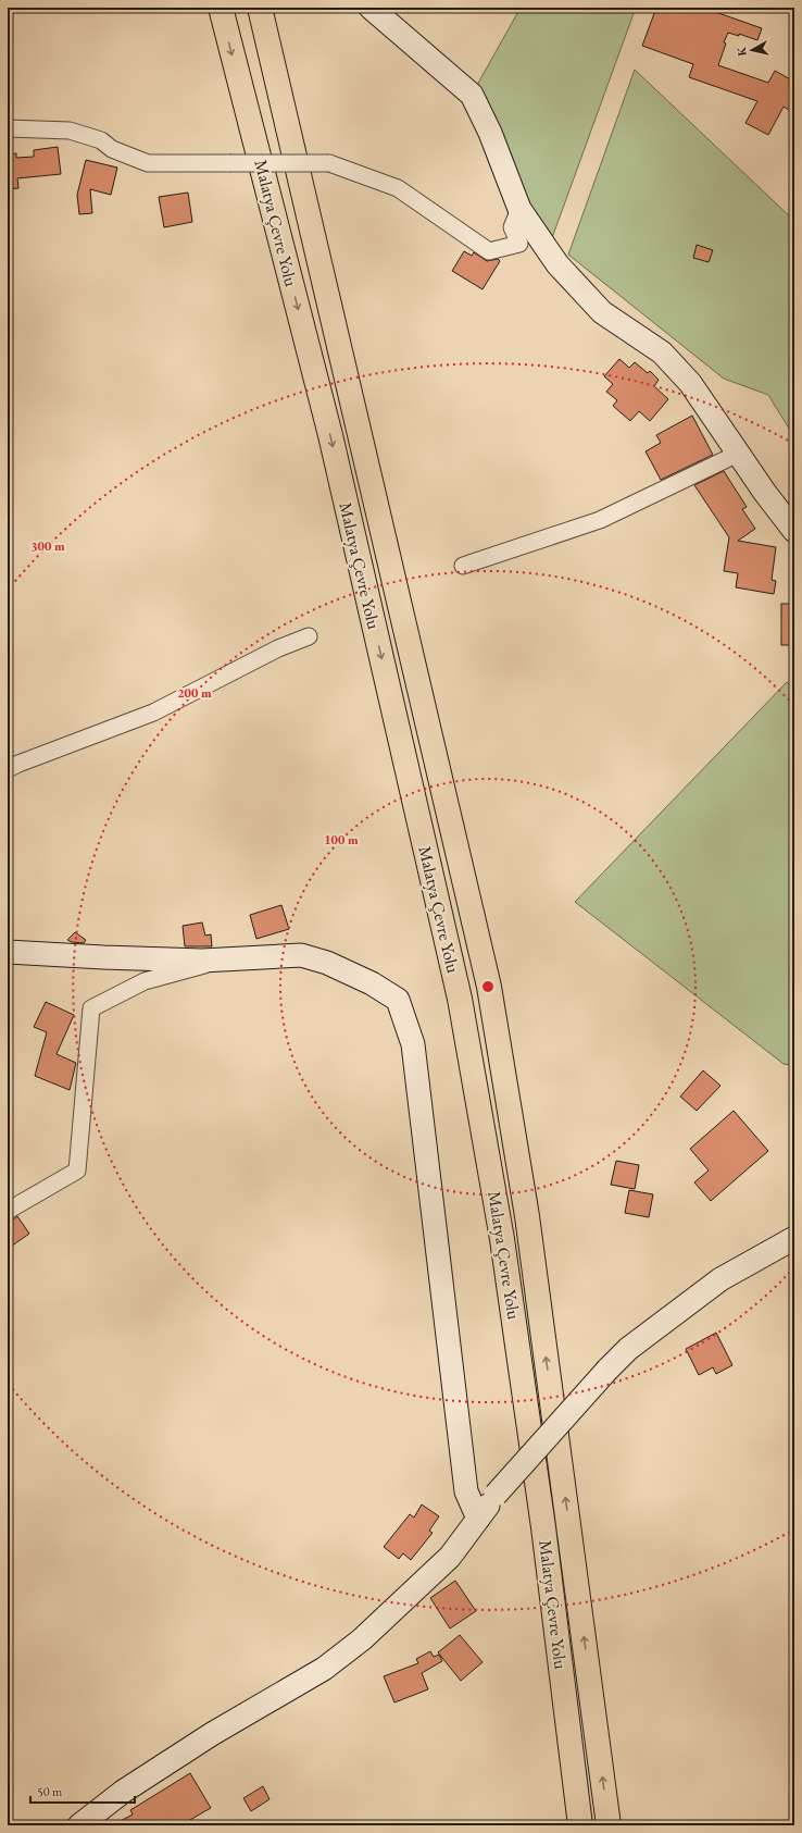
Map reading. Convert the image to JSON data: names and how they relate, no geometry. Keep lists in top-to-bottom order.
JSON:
{
  "streets": {
    "highway": ["Malatya Çevre Yolu"]
  },
  "scale_bar": "50 m",
  "north": "left",
  "rings": ["300 m", "200 m", "100 m"]
}
